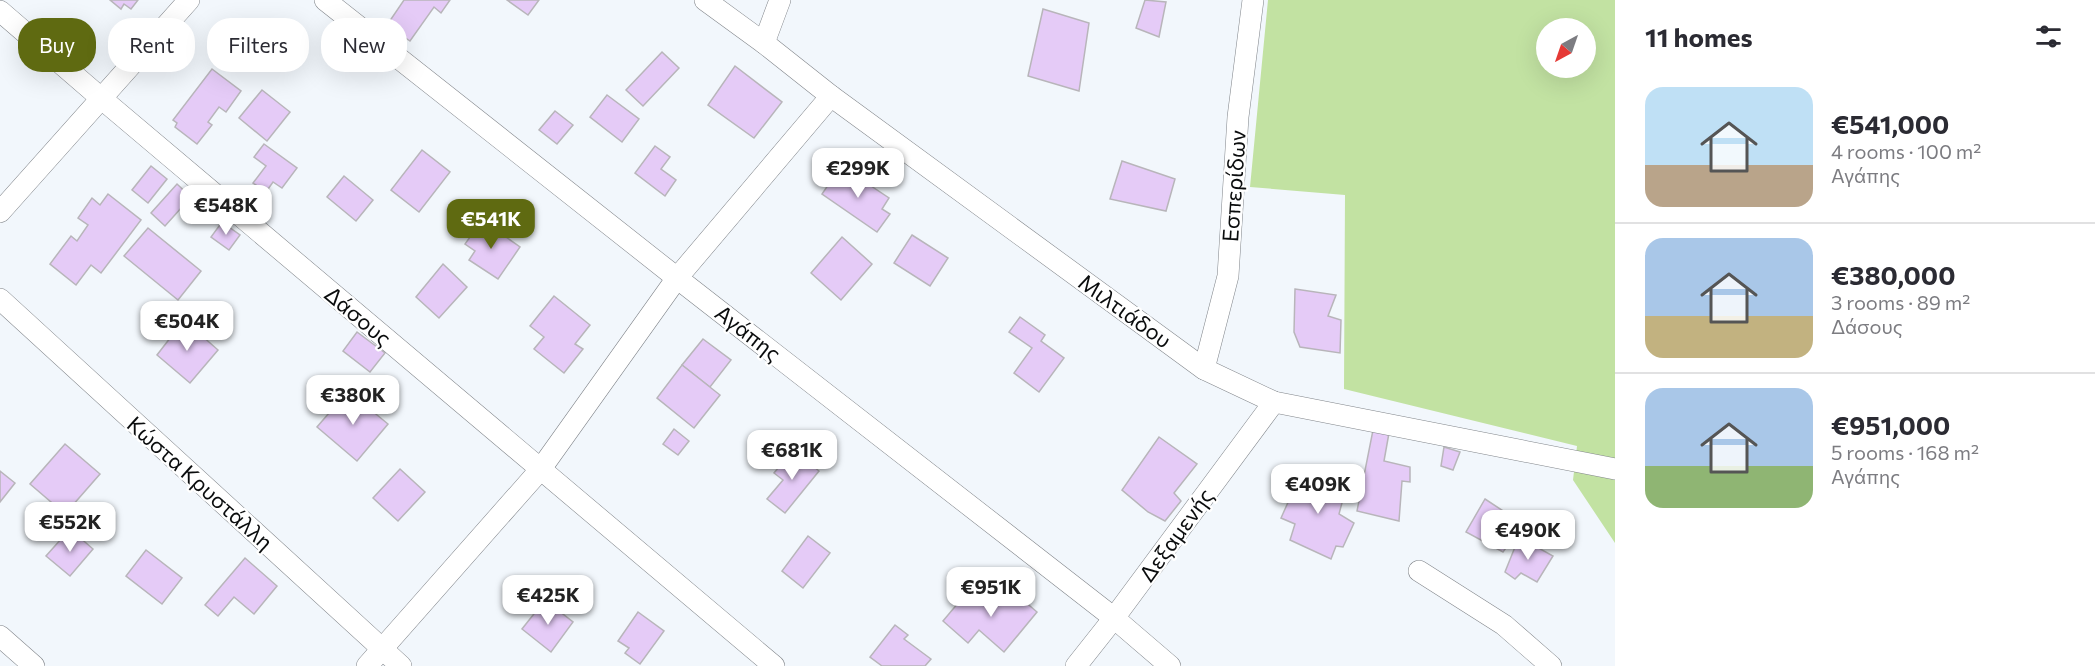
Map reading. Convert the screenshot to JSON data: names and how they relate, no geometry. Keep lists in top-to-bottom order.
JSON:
{
  "streets": {
    "street": [
      "Εσπερίδων",
      "Μιλτιάδου",
      "Δάσους",
      "Αγάπης",
      "Κώστα Κρυστάλλη",
      "Δεξαμενής"
    ]
  },
  "crossings": [
    ["Εσπερίδων", "Μιλτιάδου"],
    ["Μιλτιάδου", "Δεξαμενής"],
    ["Αγάπης", "Δεξαμενής"]
  ],
  "north": "bottom left",
  "page": {
    "heading": "11 homes",
    "chip": [
      "Buy",
      "Rent",
      "Filters",
      "New"
    ],
    "list": [
      {
        "name": "€541,000",
        "note": "4 rooms · 100 m² · Αγάπης"
      },
      {
        "name": "€380,000",
        "note": "3 rooms · 89 m² · Δάσους"
      },
      {
        "name": "€951,000",
        "note": "5 rooms · 168 m² · Αγάπης"
      }
    ],
    "price": [
      "€299K",
      "€548K",
      "€541K",
      "€504K",
      "€380K",
      "€681K",
      "€409K",
      "€552K",
      "€490K",
      "€951K",
      "€425K"
    ]
  }
}
